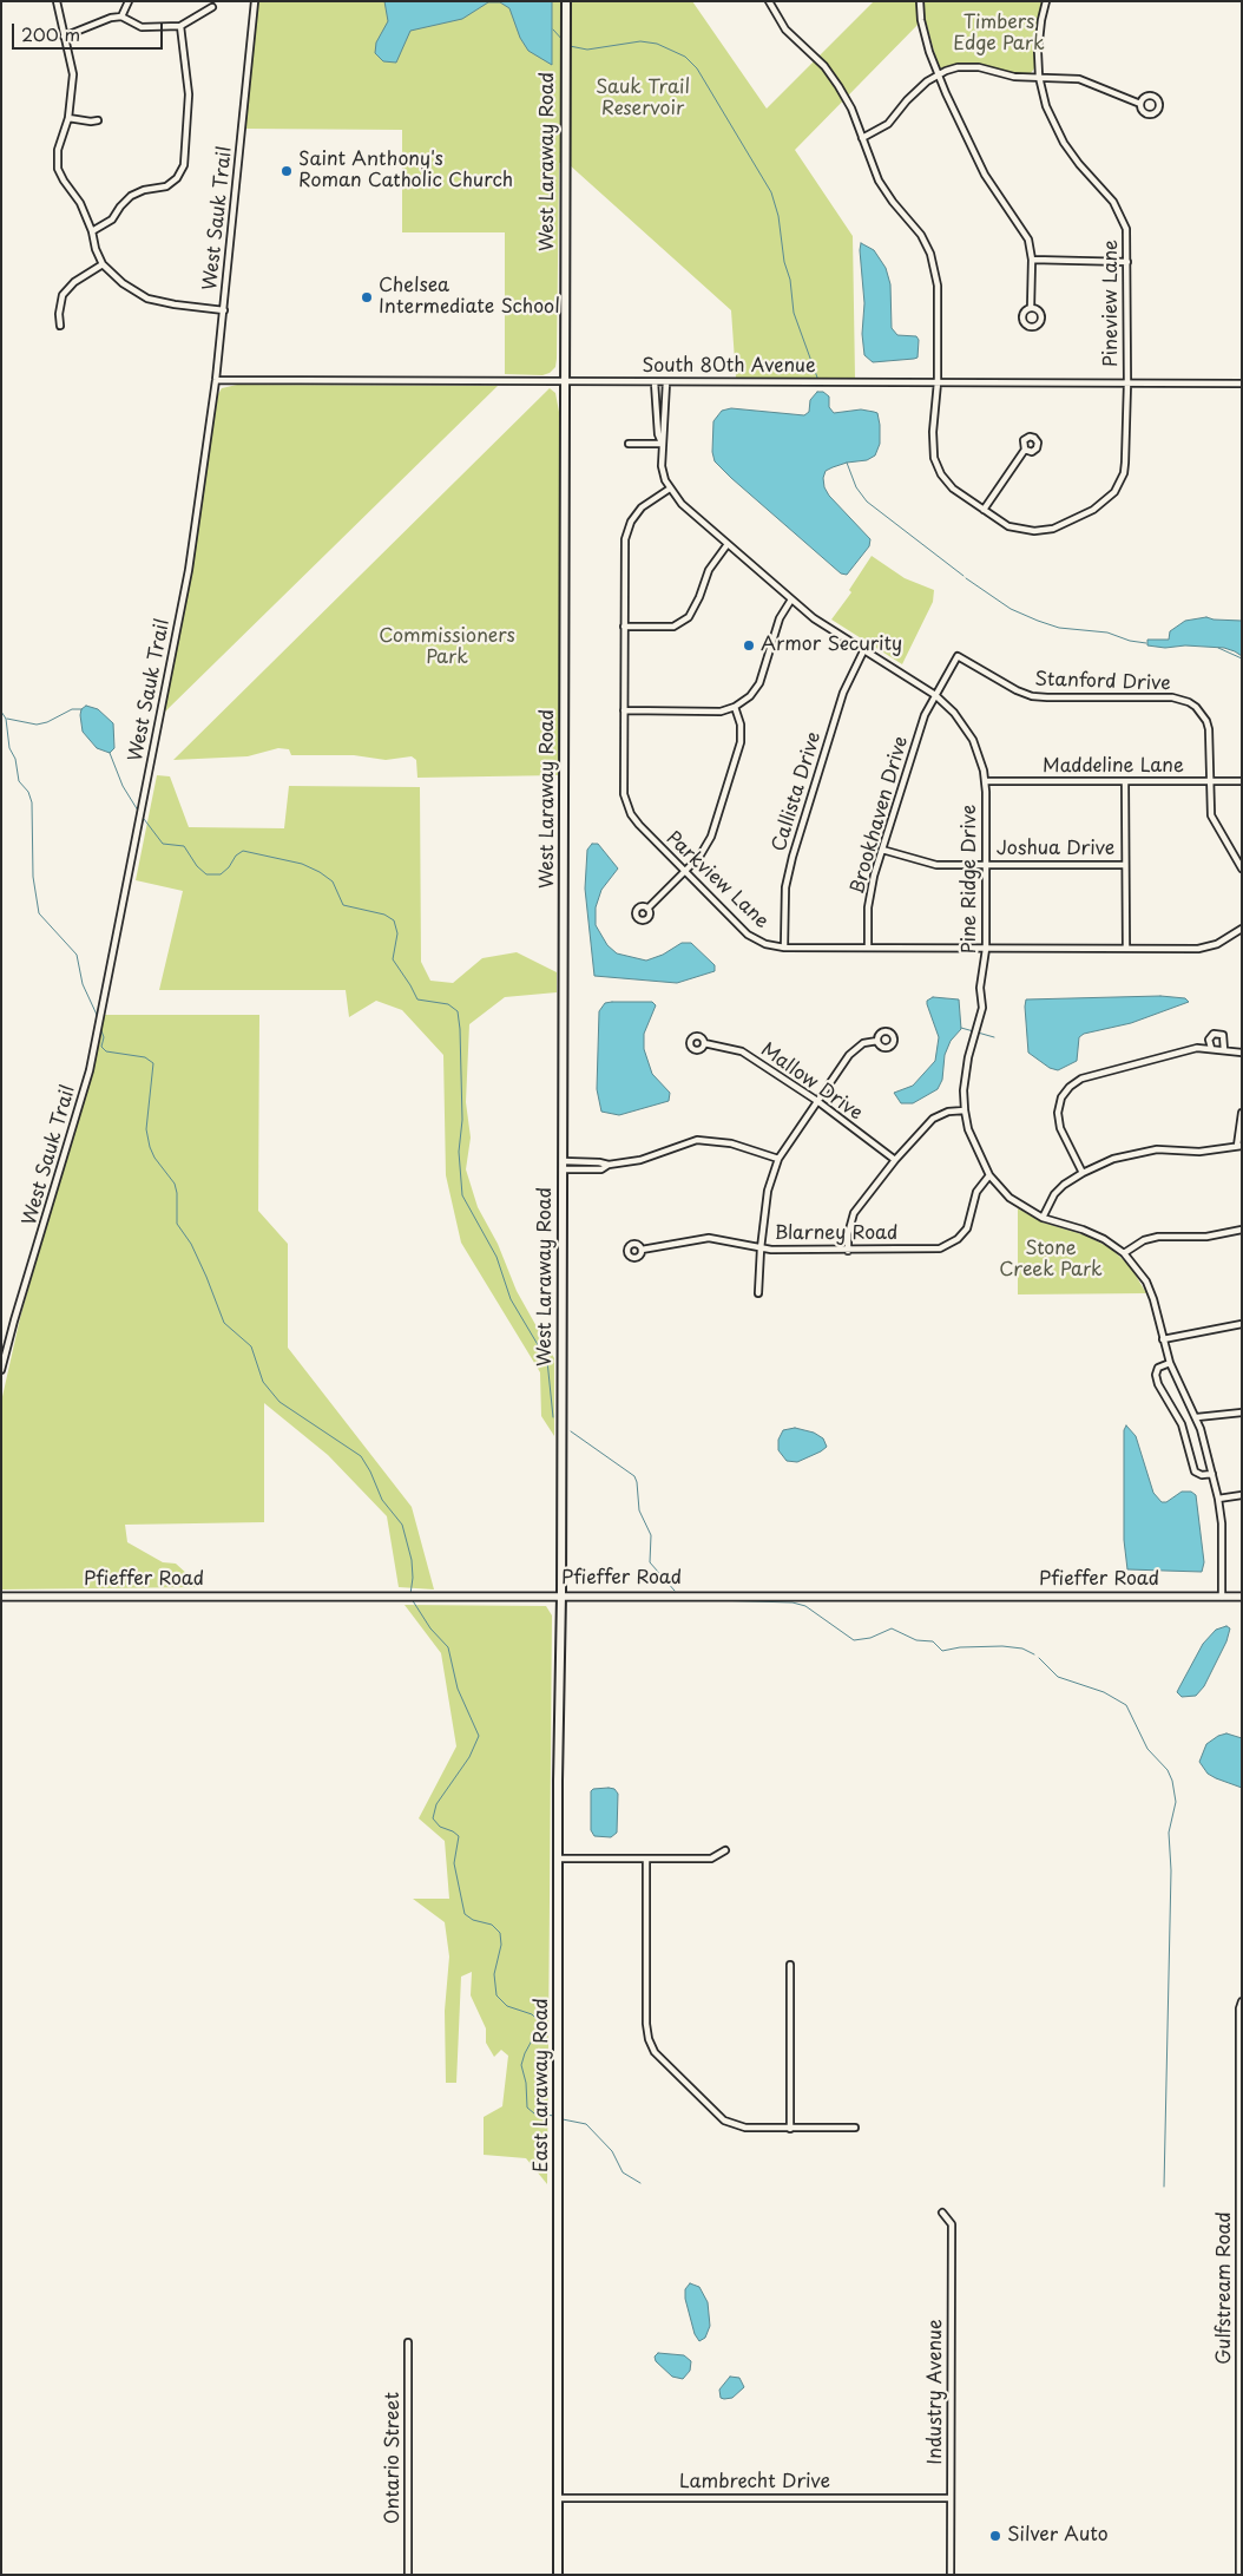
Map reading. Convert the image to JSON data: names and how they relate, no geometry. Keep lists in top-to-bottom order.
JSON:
{
  "streets": {
    "main road": ["West Laraway Road", "East Laraway Road"],
    "street": [
      "West Sauk Trail",
      "Pineview Lane",
      "South 80th Avenue",
      "Stanford Drive",
      "Maddeline Lane",
      "Callista Drive",
      "Brookhaven Drive",
      "Joshua Drive",
      "Pine Ridge Drive",
      "Parkview Lane",
      "Mallow Drive",
      "Blarney Road",
      "Pfieffer Road",
      "Gulfstream Road",
      "Industry Avenue",
      "Ontario Street",
      "Lambrecht Drive"
    ]
  },
  "crossings": [
    ["West Laraway Road", "South 80th Avenue"],
    ["West Laraway Road", "Pfieffer Road"],
    ["West Laraway Road", "East Laraway Road"],
    ["West Sauk Trail", "South 80th Avenue"],
    ["Pineview Lane", "South 80th Avenue"],
    ["South 80th Avenue", "Pine Ridge Drive"],
    ["Stanford Drive", "Maddeline Lane"],
    ["Stanford Drive", "Brookhaven Drive"],
    ["Stanford Drive", "Pine Ridge Drive"],
    ["Maddeline Lane", "Pine Ridge Drive"],
    ["Callista Drive", "Pine Ridge Drive"],
    ["Callista Drive", "Parkview Lane"],
    ["Brookhaven Drive", "Joshua Drive"],
    ["Brookhaven Drive", "Pine Ridge Drive"],
    ["Brookhaven Drive", "Parkview Lane"],
    ["Joshua Drive", "Pine Ridge Drive"],
    ["Pine Ridge Drive", "Parkview Lane"],
    ["Pine Ridge Drive", "Blarney Road"],
    ["Pine Ridge Drive", "Pfieffer Road"],
    ["Pfieffer Road", "East Laraway Road"],
    ["East Laraway Road", "Lambrecht Drive"],
    ["Industry Avenue", "Lambrecht Drive"]
  ],
  "parks": [
    "Timbers Edge Park",
    "Sauk Trail Reservoir",
    "Commissioners Park",
    "Stone Creek Park"
  ],
  "places": [
    "Saint Anthony's Roman Catholic Church",
    "Chelsea Intermediate School",
    "Armor Security",
    "Silver Auto"
  ],
  "scale_bar": "200 m"
}
